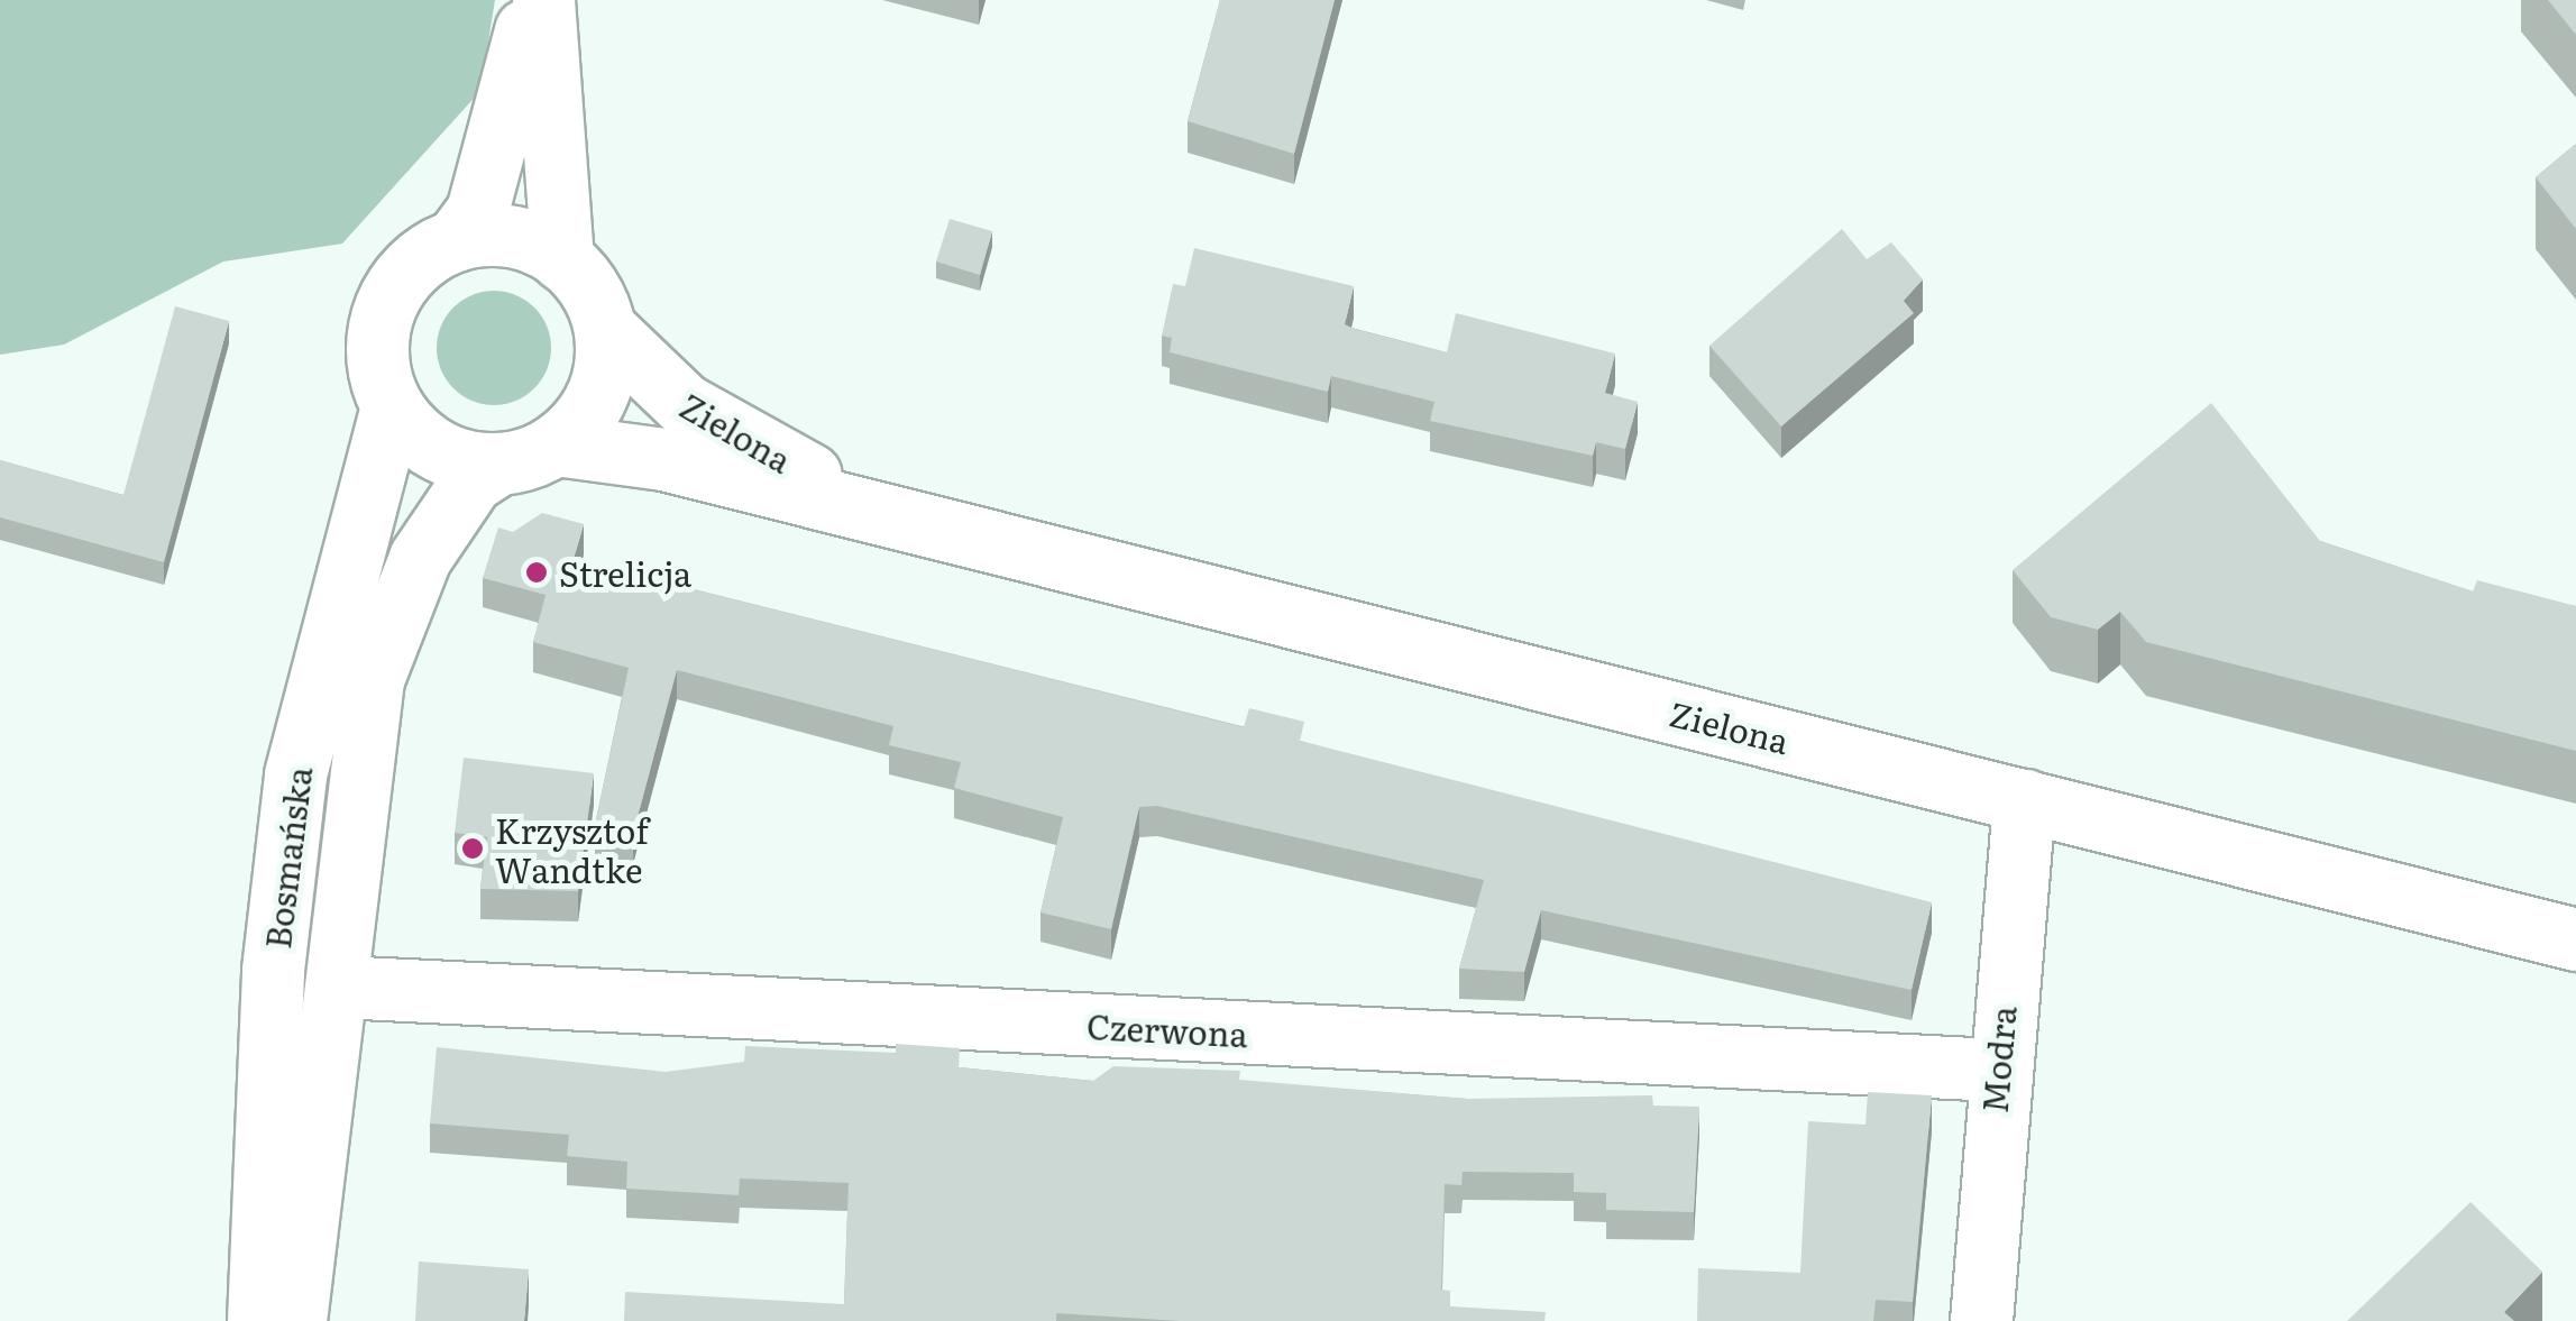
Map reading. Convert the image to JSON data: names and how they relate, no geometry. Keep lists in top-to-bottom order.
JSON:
{
  "streets": {
    "street": [
      "Zielona",
      "Bosmańska",
      "Czerwona",
      "Modra"
    ]
  },
  "crossings": [
    ["Zielona", "Bosmańska"],
    ["Zielona", "Modra"],
    ["Bosmańska", "Czerwona"],
    ["Czerwona", "Modra"]
  ],
  "places": ["Strelicja", "Krzysztof Wandtke"]
}
